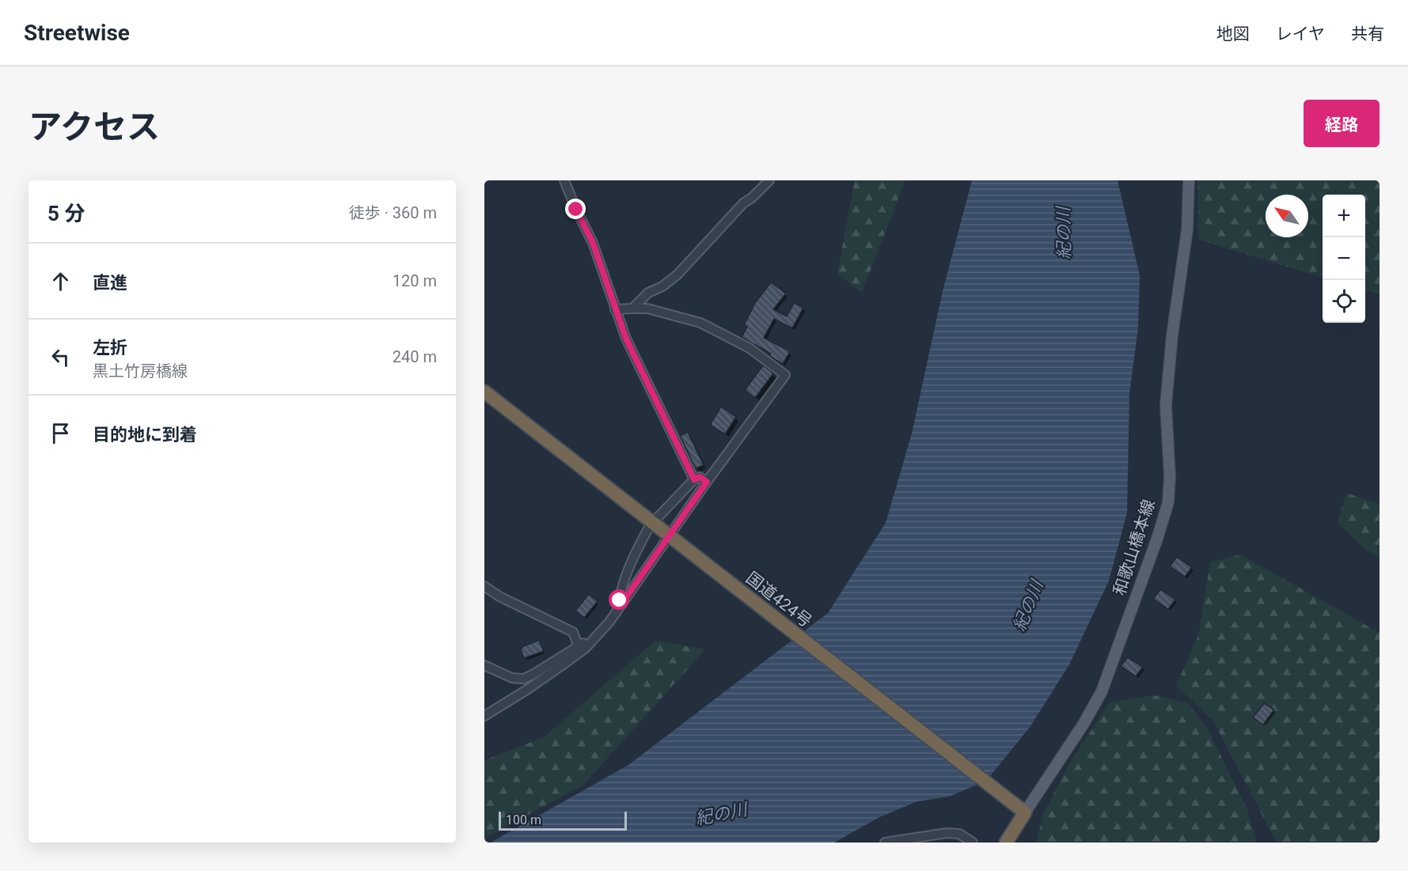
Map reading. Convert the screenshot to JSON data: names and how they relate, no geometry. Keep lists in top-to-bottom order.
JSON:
{
  "streets": {
    "highway": ["国道424号"],
    "main road": ["和歌山橋本線"]
  },
  "crossings": [
    ["和歌山橋本線", "国道424号"]
  ],
  "water": ["紀の川"],
  "scale_bar": "100 m",
  "north": "top left",
  "page": {
    "header": "Streetwise",
    "nav": ["地図", "レイヤ", "共有"],
    "title": "アクセス",
    "buttons": "経路",
    "heading": ["5 分", "徒歩 · 360 m"],
    "map_buttons": ["+", "−"],
    "list": [
      ["直進", "120 m"],
      ["左折", "黒土竹房橋線", "240 m"],
      "目的地に到着"
    ],
    "scale": "100 m"
  }
}
